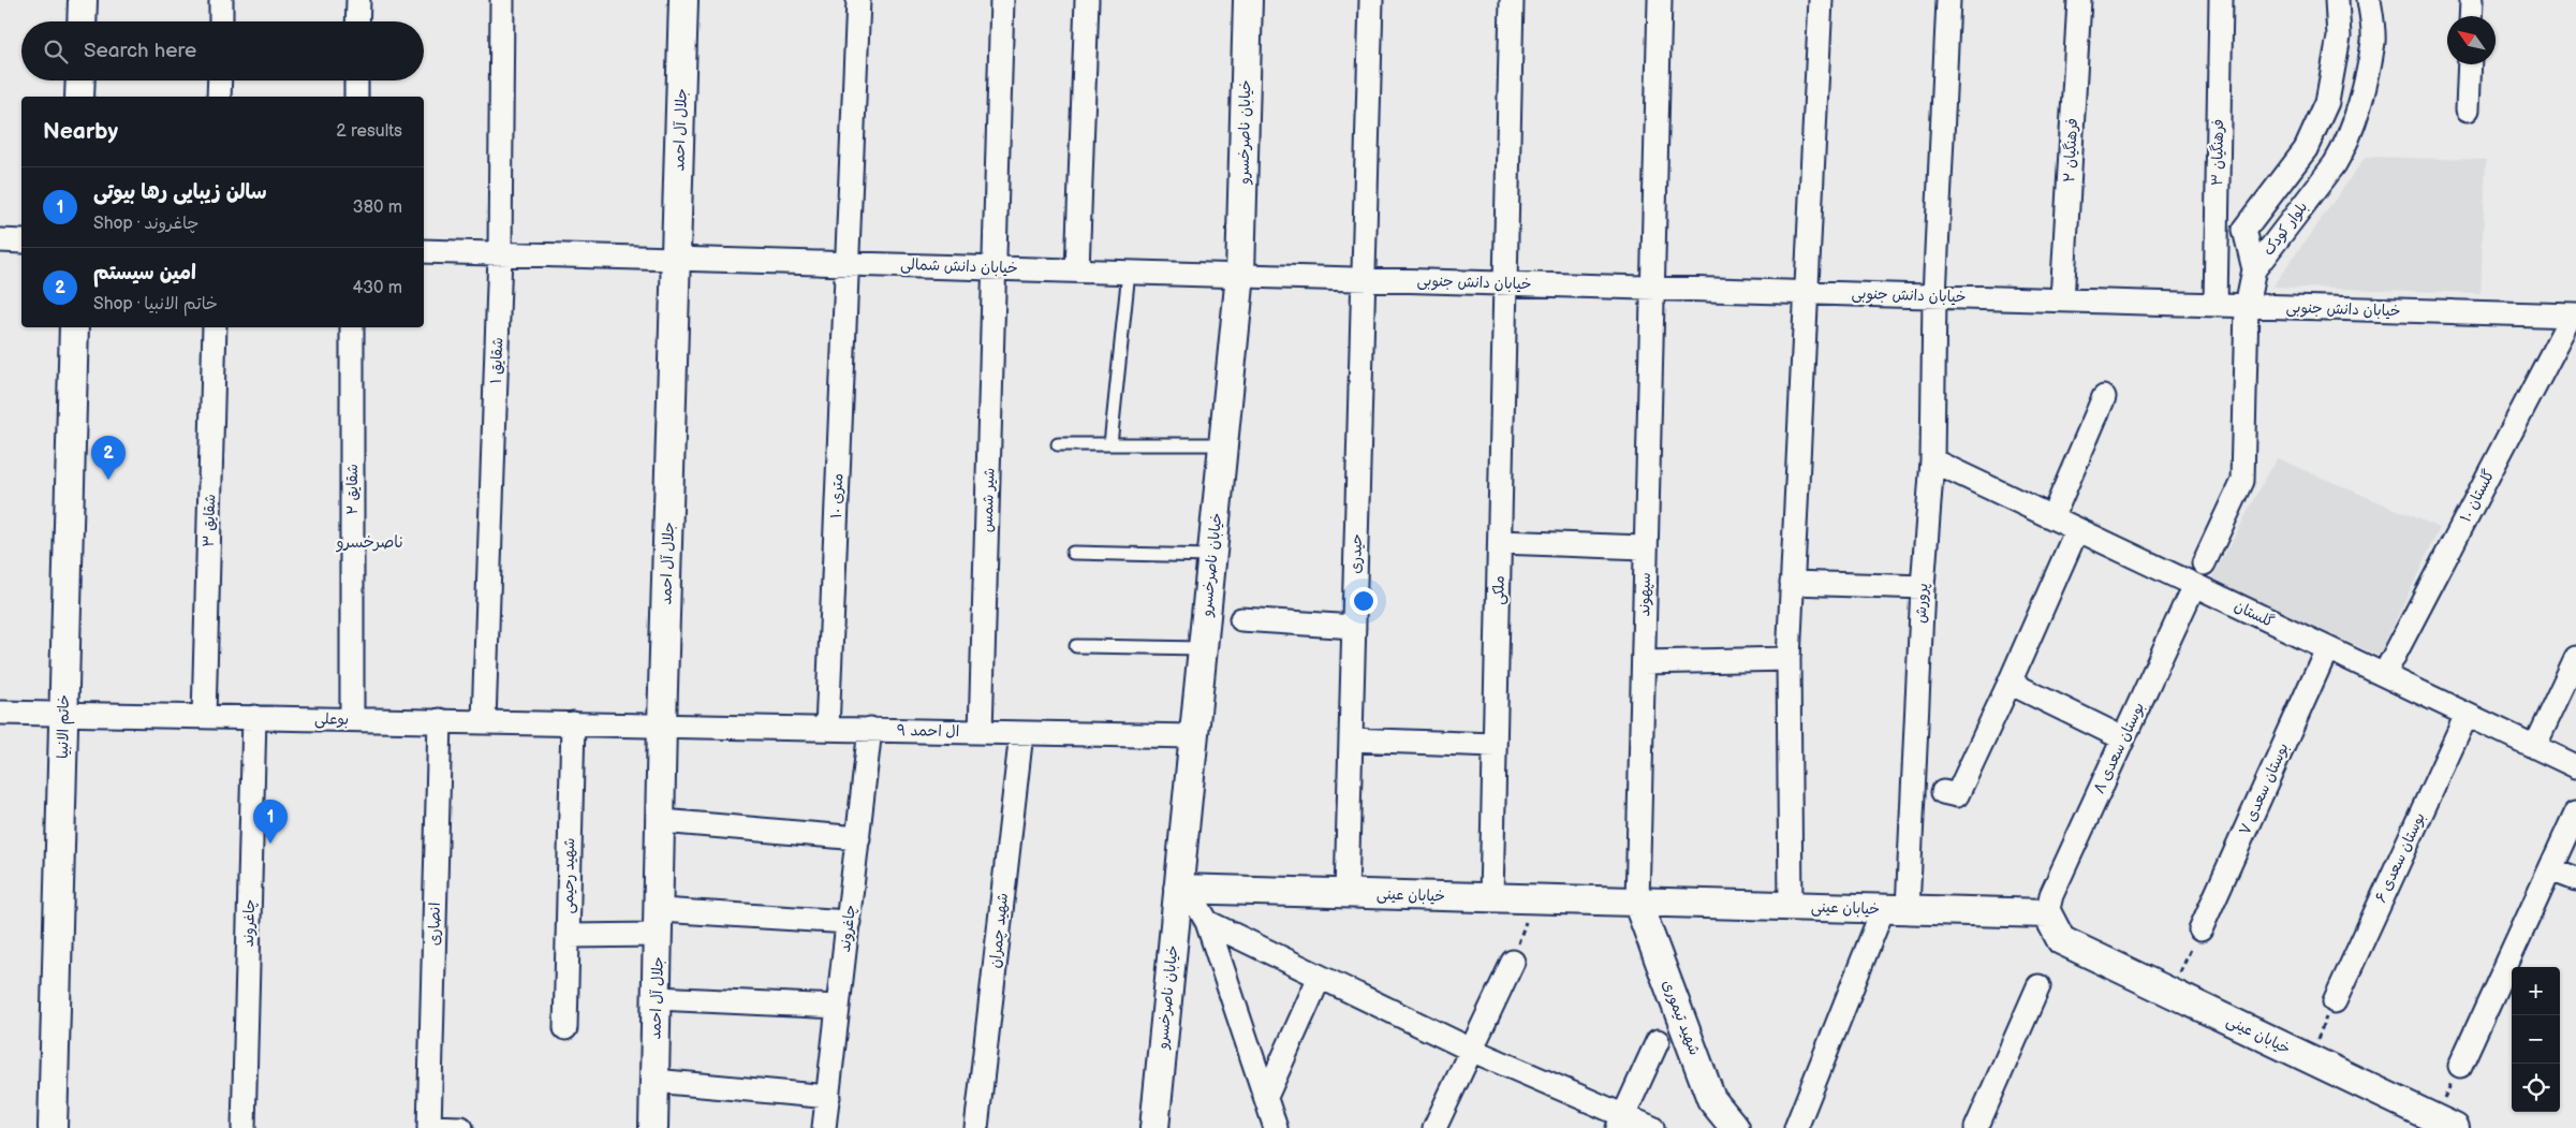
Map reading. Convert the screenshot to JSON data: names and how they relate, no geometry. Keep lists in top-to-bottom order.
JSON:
{
  "streets": {
    "street": [
      "جلال آل احمد",
      "خیابان ناصرخسرو",
      "فرهنگیان ۲",
      "فرهنگیان ۳",
      "بلوار کودک",
      "خیابان دانش شمالی",
      "خیابان دانش جنوبی",
      "شقایق ۱",
      "شقایق ۲",
      "۱۰ متری",
      "گلستان ۱۰",
      "شیر شمس",
      "شقایق ۳",
      "حیدری",
      "ملکی",
      "سپهوند",
      "پرورش",
      "گلستان",
      "بوعلی",
      "خاتم الانبیا",
      "ال احمد ۹",
      "بوستان سعدی ۸",
      "بوستان سعدی ۷",
      "بوستان سعدی ۶",
      "شهید رحیمی",
      "خیابان عینی",
      "چاغروند",
      "انصاری",
      "شهید چمران",
      "شهید تیموری"
    ]
  },
  "crossings": [
    ["جلال آل احمد", "خیابان دانش شمالی"],
    ["جلال آل احمد", "بوعلی"],
    ["جلال آل احمد", "ال احمد ۹"],
    ["خیابان ناصرخسرو", "خیابان دانش شمالی"],
    ["خیابان ناصرخسرو", "خیابان دانش جنوبی"],
    ["خیابان ناصرخسرو", "ال احمد ۹"],
    ["خیابان ناصرخسرو", "خیابان عینی"],
    ["فرهنگیان ۲", "خیابان دانش جنوبی"],
    ["فرهنگیان ۳", "خیابان دانش جنوبی"],
    ["خیابان دانش شمالی", "خیابان دانش جنوبی"],
    ["خیابان دانش شمالی", "شقایق ۱"],
    ["خیابان دانش شمالی", "۱۰ متری"],
    ["خیابان دانش شمالی", "شیر شمس"],
    ["خیابان دانش جنوبی", "گلستان ۱۰"],
    ["خیابان دانش جنوبی", "حیدری"],
    ["خیابان دانش جنوبی", "ملکی"],
    ["خیابان دانش جنوبی", "سپهوند"],
    ["خیابان دانش جنوبی", "پرورش"],
    ["شقایق ۱", "بوعلی"],
    ["شقایق ۲", "بوعلی"],
    ["۱۰ متری", "ال احمد ۹"],
    ["گلستان ۱۰", "گلستان"],
    ["شیر شمس", "ال احمد ۹"],
    ["شقایق ۳", "بوعلی"],
    ["حیدری", "خیابان عینی"],
    ["ملکی", "خیابان عینی"],
    ["سپهوند", "خیابان عینی"],
    ["سپهوند", "شهید تیموری"],
    ["پرورش", "گلستان"],
    ["پرورش", "خیابان عینی"],
    ["گلستان", "بوستان سعدی ۸"],
    ["گلستان", "بوستان سعدی ۷"],
    ["گلستان", "بوستان سعدی ۶"],
    ["بوعلی", "خاتم الانبیا"],
    ["بوعلی", "ال احمد ۹"],
    ["بوعلی", "شهید رحیمی"],
    ["بوعلی", "چاغروند"],
    ["بوعلی", "انصاری"],
    ["ال احمد ۹", "چاغروند"],
    ["ال احمد ۹", "شهید چمران"],
    ["بوستان سعدی ۸", "خیابان عینی"],
    ["خیابان عینی", "شهید تیموری"]
  ],
  "districts": ["ناصرخسرو"],
  "north": "top left",
  "page": {
    "search": "Search here",
    "heading": ["Nearby", "2 results"],
    "list": [
      {
        "mark": "1",
        "name": "سالن زیبایی رها بیوتی",
        "note": "Shop · چاغروند",
        "value": "380 m"
      },
      {
        "mark": "2",
        "name": "امین سیستم",
        "note": "Shop · خاتم الانبیا",
        "value": "430 m"
      }
    ],
    "pins": ["2", "1"],
    "map_buttons": ["+", "−"]
  }
}
